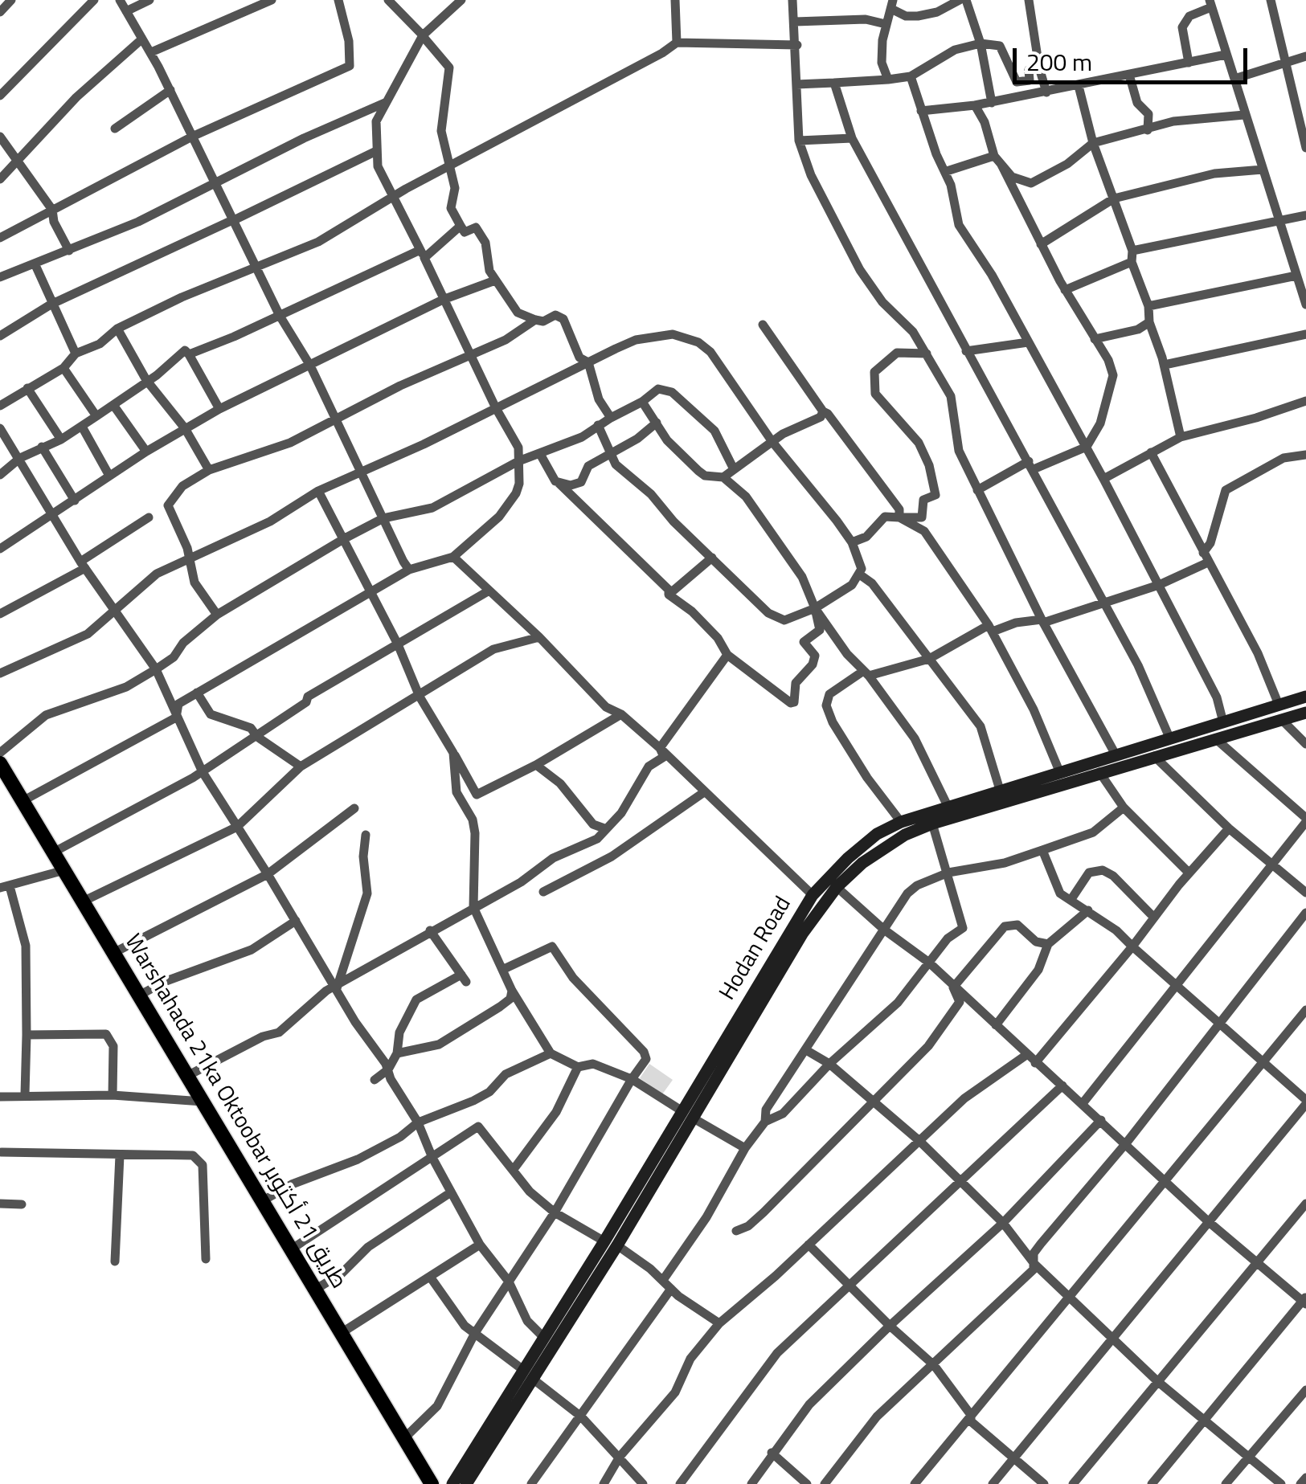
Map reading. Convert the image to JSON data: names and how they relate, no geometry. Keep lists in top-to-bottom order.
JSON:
{
  "streets": {
    "main road": ["Hodan Road", "Warshahada 21ka Oktoobar طريق 21 أكتوبر"]
  },
  "scale_bar": "200 m"
}
